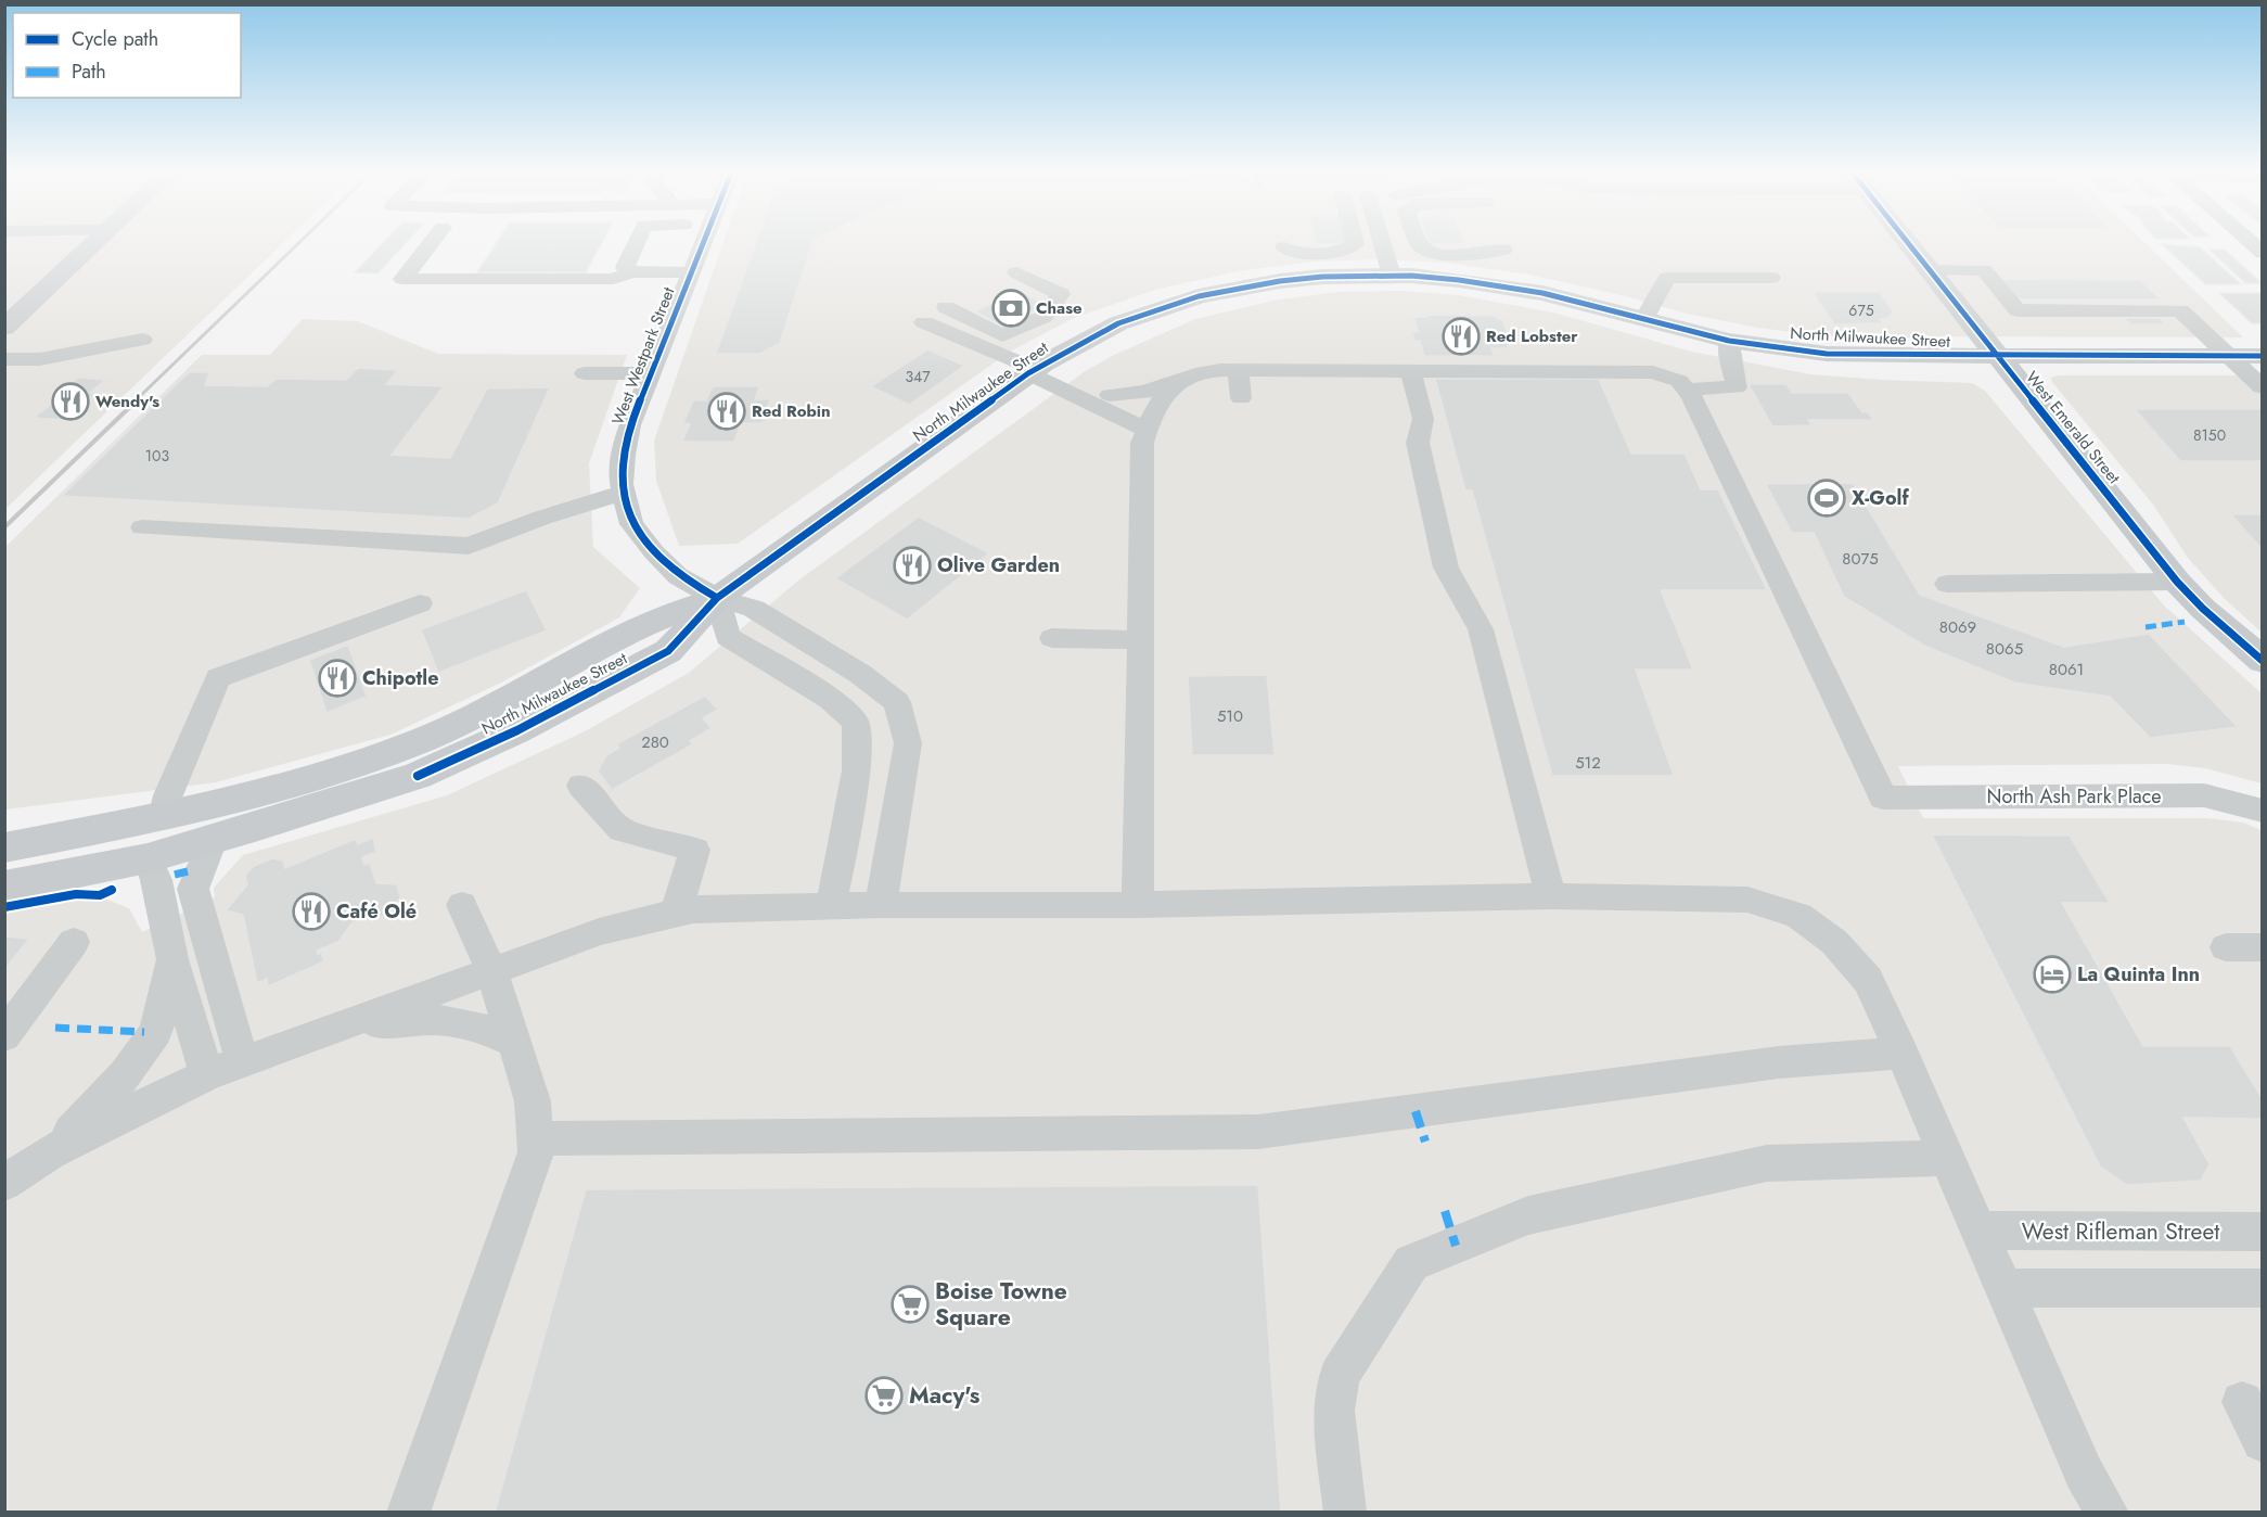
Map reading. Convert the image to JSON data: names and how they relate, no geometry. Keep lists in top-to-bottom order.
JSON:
{
  "streets": {
    "main road": ["North Milwaukee Street", "West Emerald Street"],
    "street": ["West Westpark Street", "North Ash Park Place", "West Rifleman Street"]
  },
  "crossings": [
    ["North Milwaukee Street", "West Westpark Street"],
    ["North Milwaukee Street", "West Emerald Street"]
  ],
  "places": {
    "bank": ["Chase"],
    "restaurant": [
      "Red Lobster",
      "Wendy's",
      "Red Robin",
      "Olive Garden",
      "Chipotle",
      "Café Olé"
    ],
    "sports": ["X-Golf"],
    "hotel": ["La Quinta Inn"],
    "supermarket": ["Boise Towne Square", "Macy's"]
  },
  "house_numbers": [
    "675",
    "347",
    "8150",
    "103",
    "8075",
    "8069",
    "8065",
    "8061",
    "510",
    "280",
    "512"
  ],
  "legend": ["Cycle path", "Path"]
}
